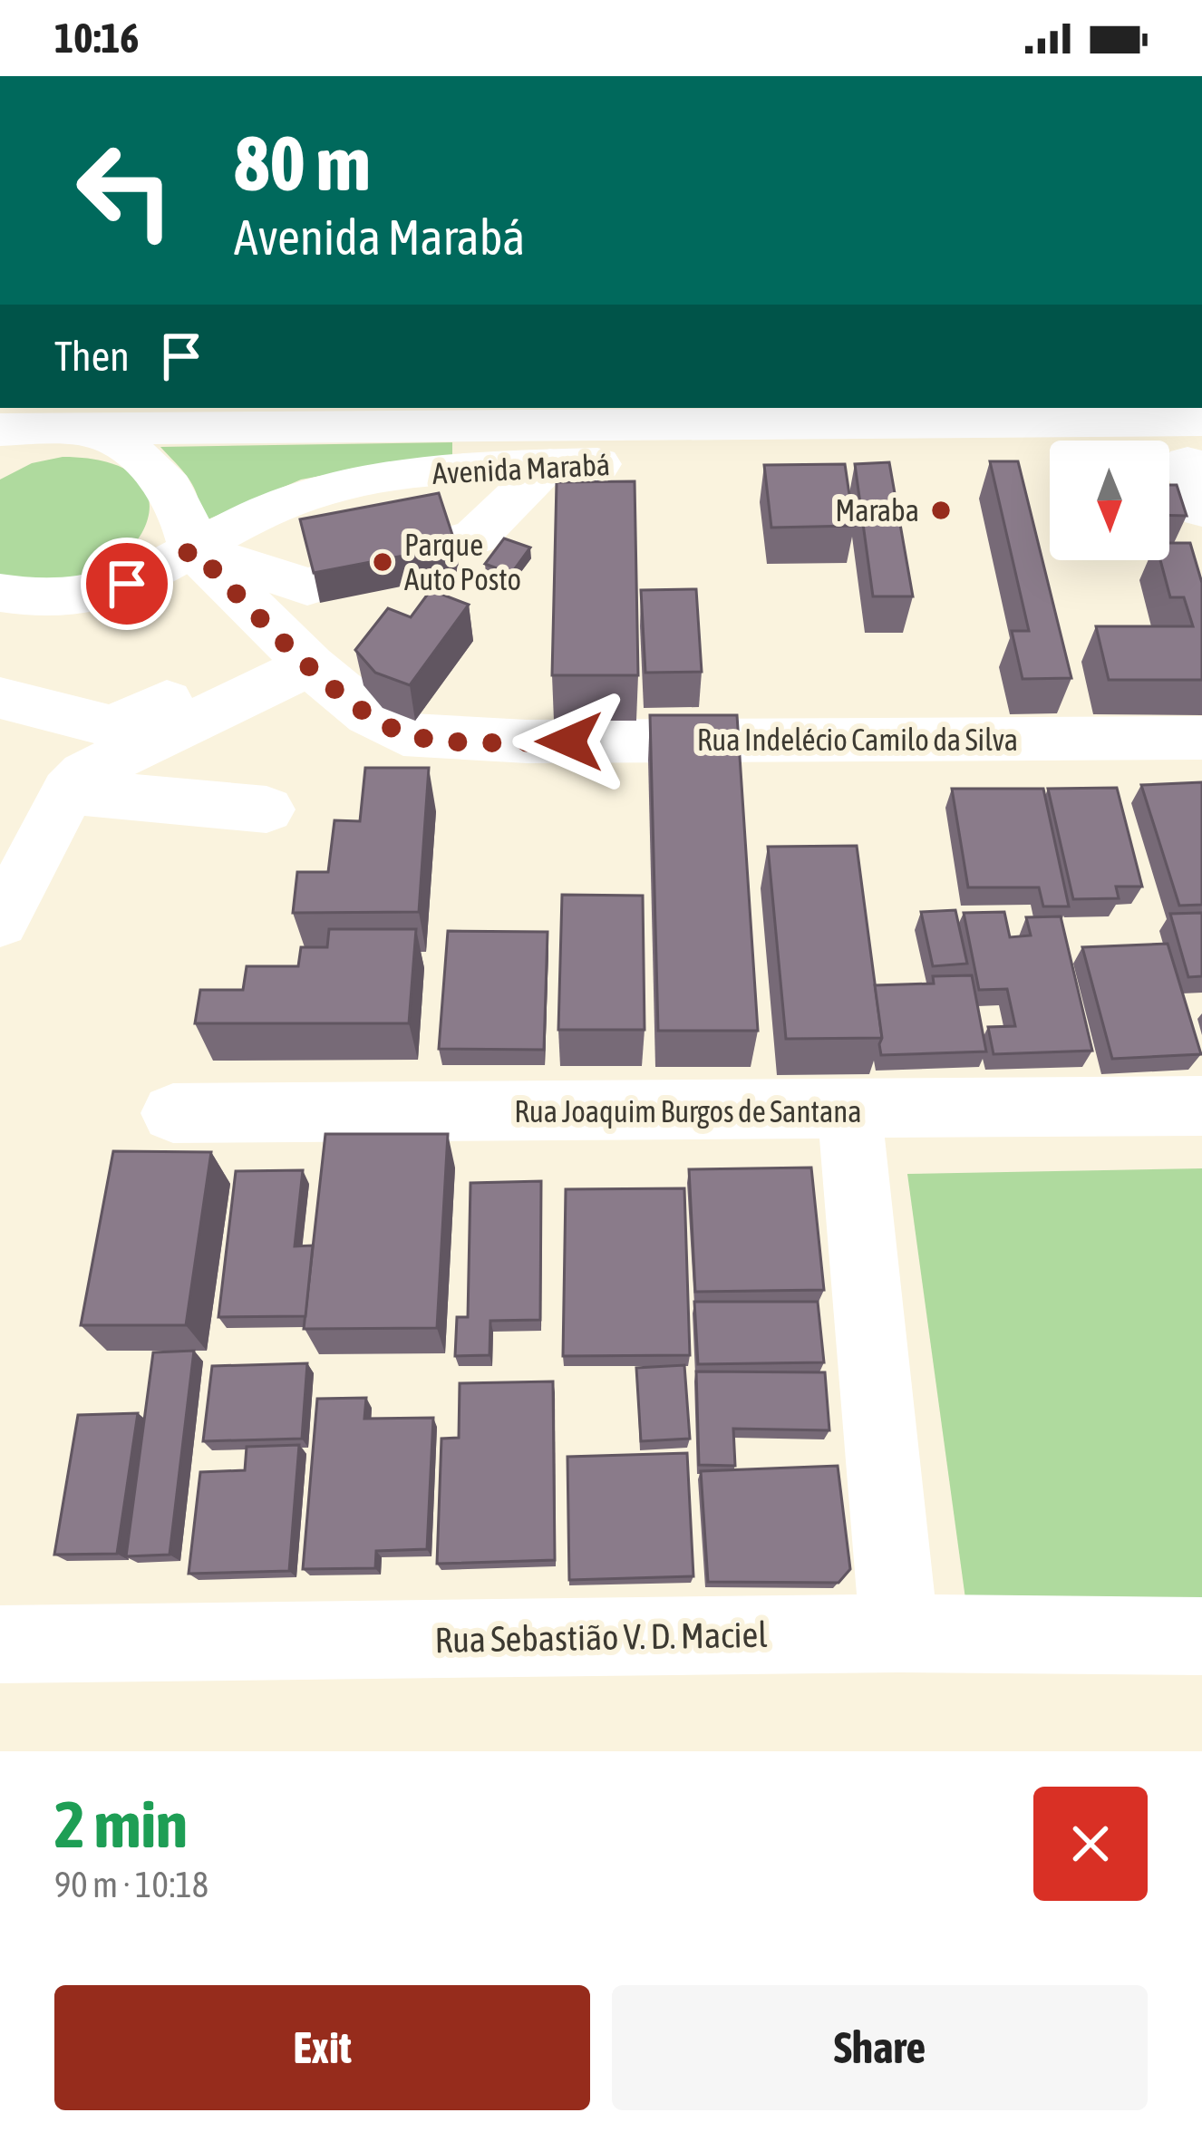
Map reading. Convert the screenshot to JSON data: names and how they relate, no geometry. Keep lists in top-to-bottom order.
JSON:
{
  "streets": {
    "street": [
      "Avenida Marabá",
      "Rua Indelécio Camilo da Silva",
      "Rua Joaquim Burgos de Santana",
      "Rua Sebastião V. D. Maciel"
    ]
  },
  "crossings": [
    ["Avenida Marabá", "Rua Indelécio Camilo da Silva"]
  ],
  "places": ["Maraba", "Parque Auto Posto"],
  "north": "bottom",
  "page": {
    "status": "10:16",
    "turn": ["80 m", "Avenida Marabá"],
    "then": "Then",
    "heading": ["2 min", "90 m · 10:18"],
    "buttons": ["Exit", "Share"]
  }
}
